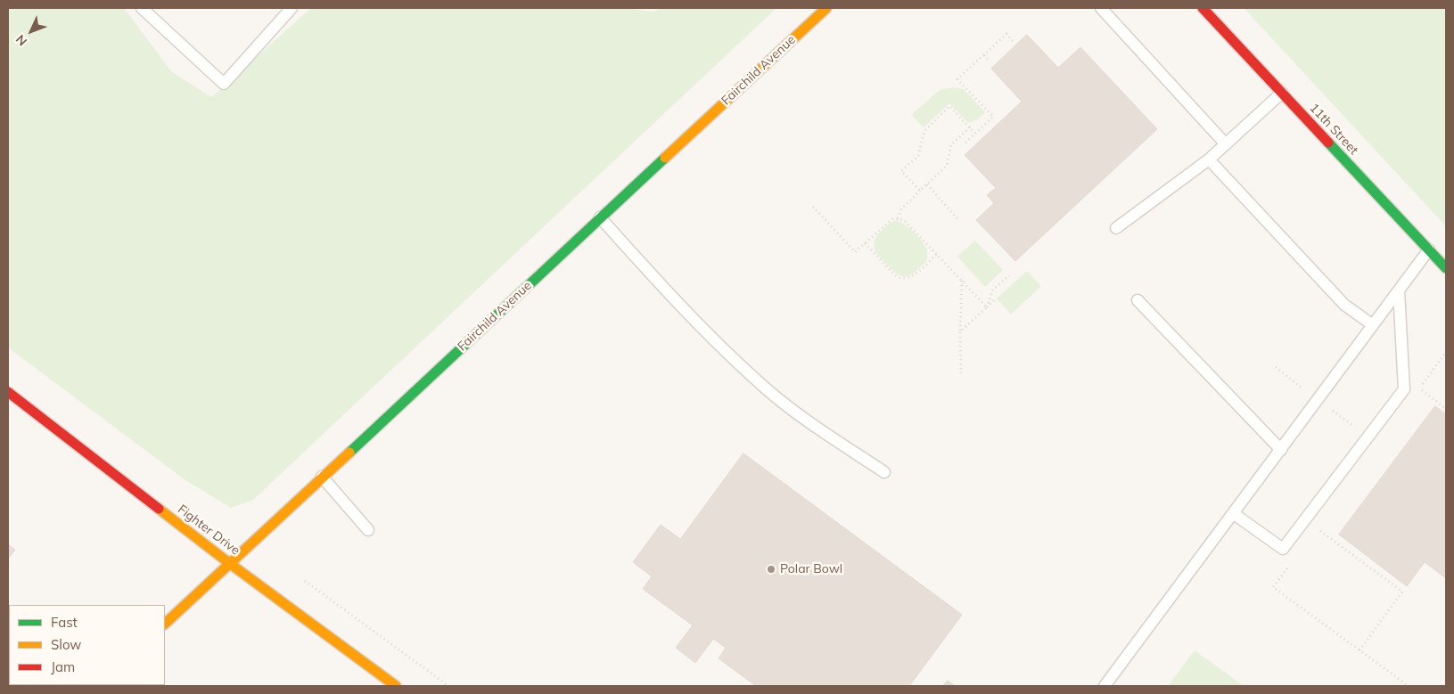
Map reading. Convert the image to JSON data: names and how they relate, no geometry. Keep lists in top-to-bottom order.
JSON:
{
  "streets": {
    "street": ["Fairchild Avenue", "11th Street", "Fighter Drive"]
  },
  "crossings": [
    ["Fairchild Avenue", "Fighter Drive"]
  ],
  "places": ["Polar Bowl"],
  "legend": ["Fast", "Slow", "Jam"],
  "north": "bottom left"
}
